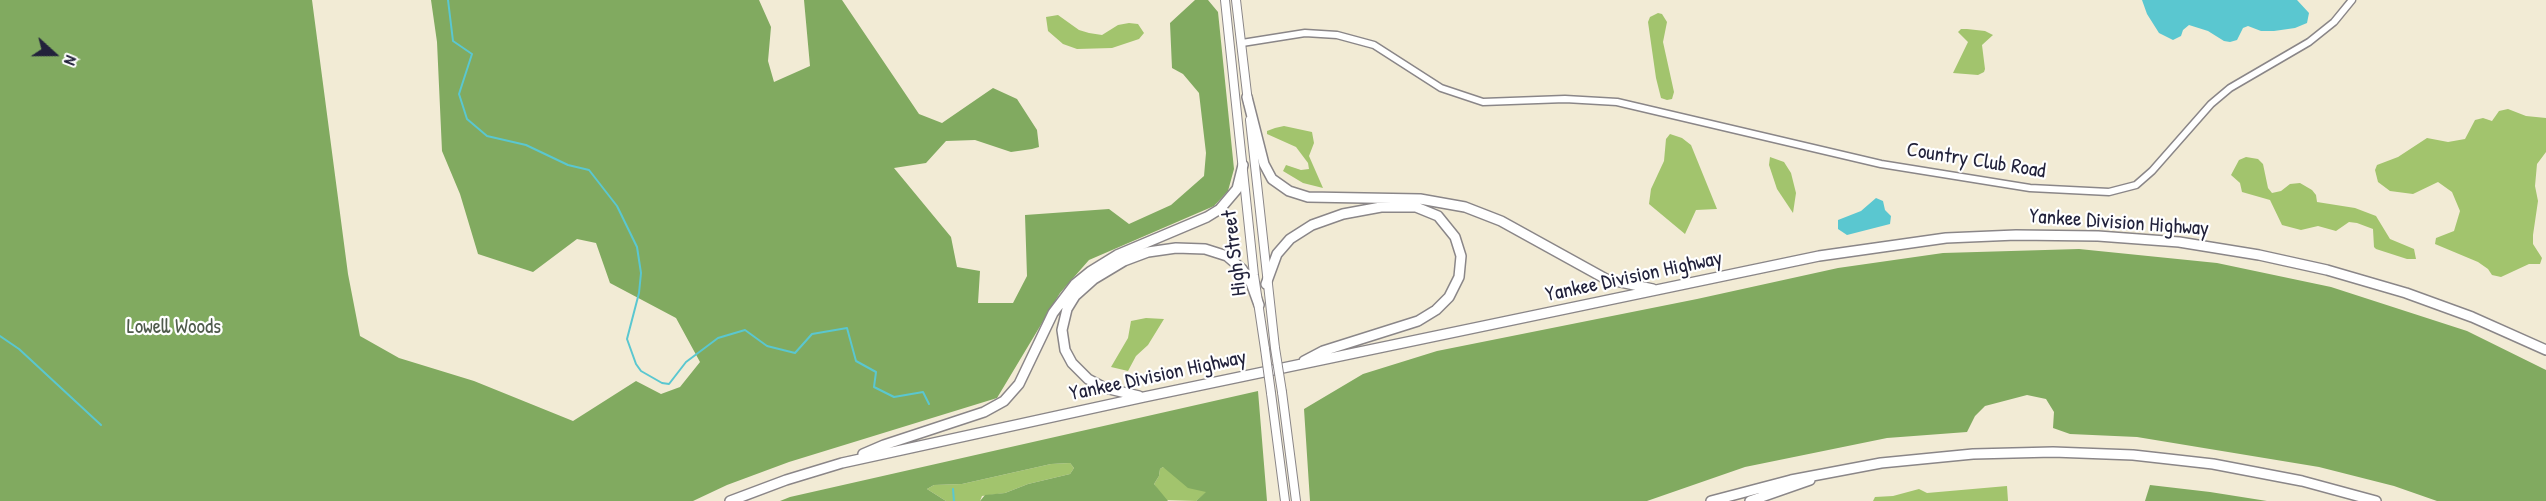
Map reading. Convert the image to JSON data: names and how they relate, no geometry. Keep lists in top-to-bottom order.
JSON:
{
  "streets": {
    "highway": ["Yankee Division Highway"],
    "main road": ["High Street"],
    "street": ["Country Club Road"]
  },
  "crossings": [
    ["Country Club Road", "High Street"]
  ],
  "parks": ["Lowell Woods"],
  "north": "right"
}
